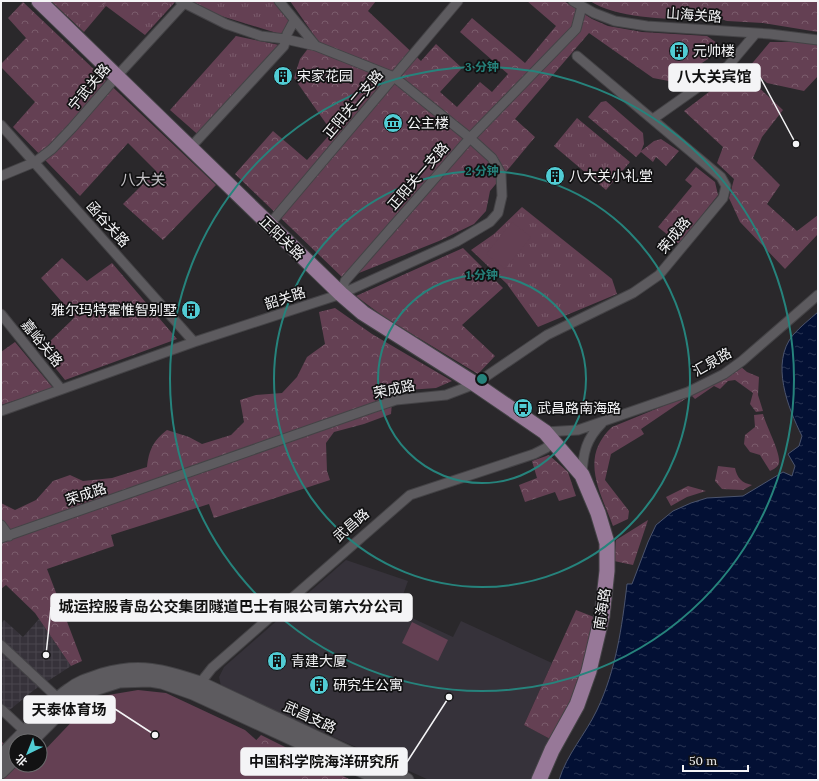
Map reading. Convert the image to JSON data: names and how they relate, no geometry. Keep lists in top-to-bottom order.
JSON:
{
  "streets": {
    "main road": ["正阳关路", "南海路"],
    "street": [
      "山海关路",
      "宁武关路",
      "正阳关二支路",
      "正阳关一支路",
      "函谷关路",
      "荣成路",
      "韶关路",
      "嘉峪关路",
      "汇泉路",
      "武昌路",
      "武昌支路"
    ]
  },
  "crossings": [
    ["山海关路", "正阳关一支路"],
    ["宁武关路", "函谷关路"],
    ["宁武关路", "正阳关路"],
    ["宁武关路", "韶关路"],
    ["正阳关二支路", "正阳关路"],
    ["正阳关二支路", "韶关路"],
    ["正阳关一支路", "正阳关路"],
    ["正阳关一支路", "韶关路"],
    ["函谷关路", "韶关路"],
    ["荣成路", "正阳关路"],
    ["正阳关路", "韶关路"],
    ["正阳关路", "汇泉路"],
    ["正阳关路", "武昌路"],
    ["正阳关路", "南海路"],
    ["韶关路", "嘉峪关路"],
    ["汇泉路", "武昌路"],
    ["汇泉路", "南海路"],
    ["武昌路", "南海路"],
    ["武昌路", "武昌支路"]
  ],
  "districts": ["八大关"],
  "places": {
    "building": [
      "元帅楼",
      "宋家花园",
      "八大关小礼堂",
      "雅尔玛特霍惟智别墅",
      "青建大厦",
      "研究生公寓"
    ],
    "museum": ["公主楼"],
    "other": [
      "八大关宾馆",
      "城运控股青岛公交集团隧道巴士有限公司第六分公司",
      "中国科学院海洋研究所",
      "天泰体育场"
    ],
    "bus stop": ["武昌路南海路"]
  },
  "scale_bar": "50 m",
  "north": "bottom left",
  "rings": ["3 分钟", "2 分钟", "1 分钟"]
}
